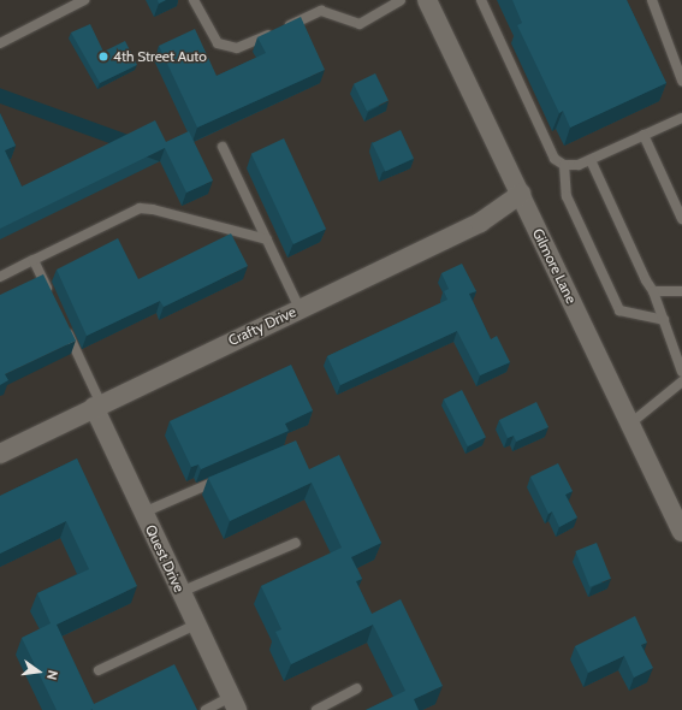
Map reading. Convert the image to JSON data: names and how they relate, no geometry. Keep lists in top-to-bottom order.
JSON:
{
  "streets": {
    "street": ["Gilmore Lane", "Crafty Drive", "Quest Drive"]
  },
  "crossings": [
    ["Gilmore Lane", "Crafty Drive"],
    ["Crafty Drive", "Quest Drive"]
  ],
  "places": ["4th Street Auto"],
  "north": "right"
}
